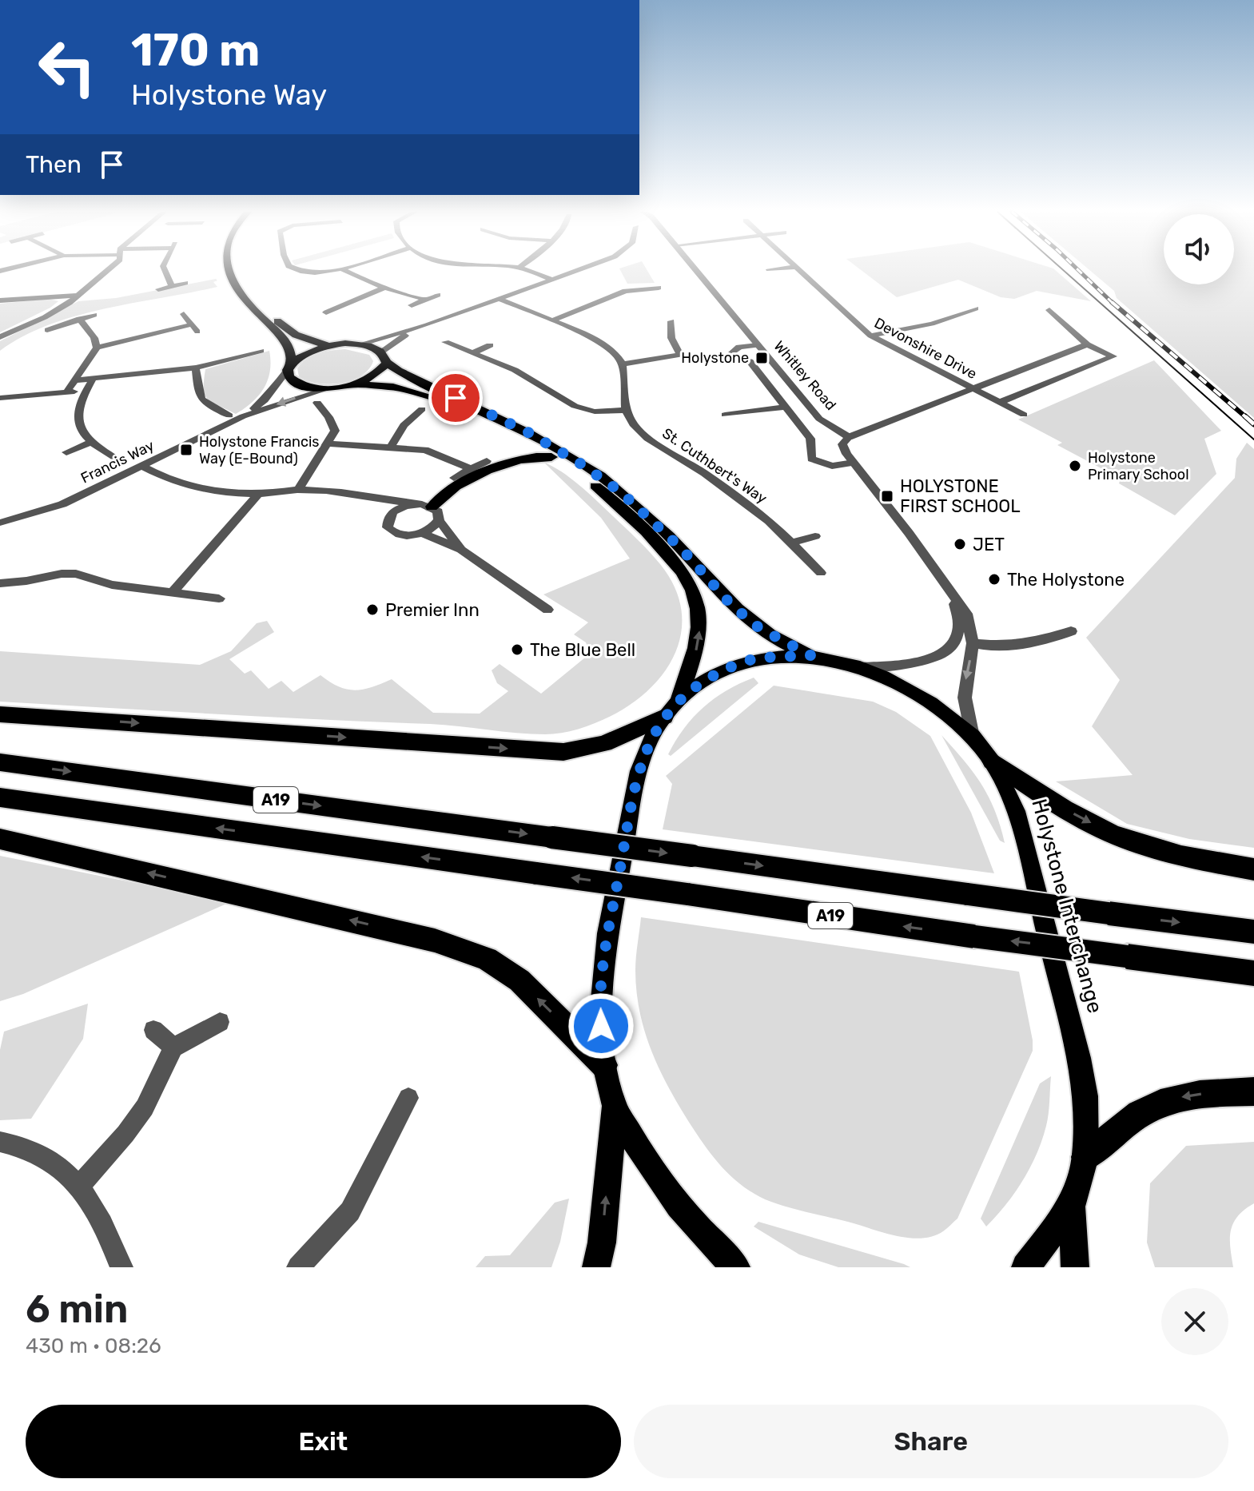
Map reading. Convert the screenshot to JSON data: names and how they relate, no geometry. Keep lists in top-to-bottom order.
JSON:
{
  "streets": {
    "highway": ["A19"],
    "main road": ["Holystone Interchange"],
    "street": [
      "Devonshire Drive",
      "Whitley Road",
      "Francis Way",
      "St. Cuthbert's Way"
    ]
  },
  "places": {
    "transit": ["Holystone", "Holystone Francis Way (E-Bound)", "HOLYSTONE FIRST SCHOOL"],
    "other": [
      "Holystone Primary School",
      "JET",
      "The Holystone",
      "Premier Inn",
      "The Blue Bell"
    ]
  },
  "page": {
    "turn": ["170 m", "Holystone Way"],
    "then": "Then",
    "heading": ["6 min", "430 m · 08:26"],
    "buttons": ["Exit", "Share"]
  }
}
